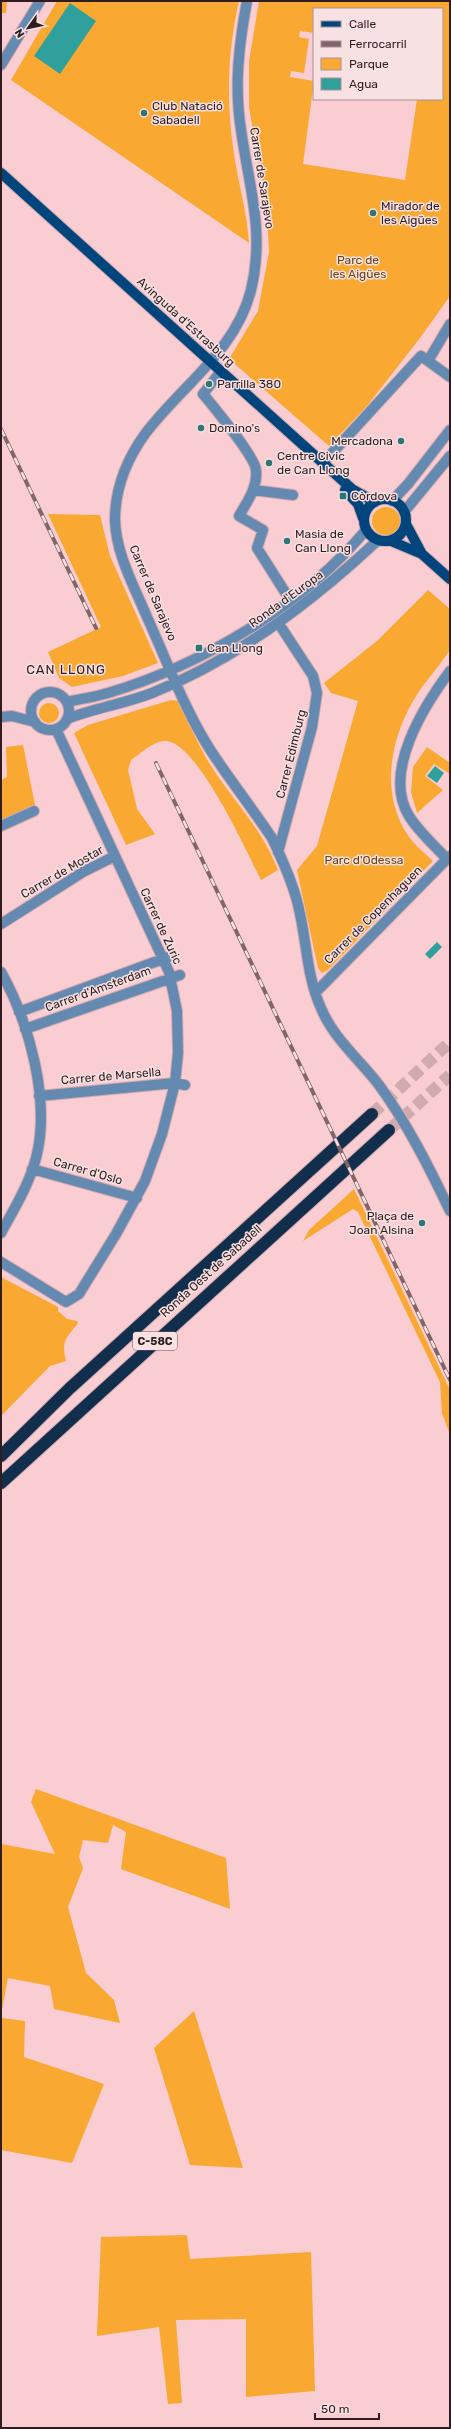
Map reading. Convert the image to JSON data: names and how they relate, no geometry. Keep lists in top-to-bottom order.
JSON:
{
  "streets": {
    "highway": ["Ronda Oest de Sabadell", "C-58C"],
    "main road": ["Avinguda d'Estrasburg"],
    "street": [
      "Carrer de Sarajevo",
      "Ronda d'Europa",
      "Carrer Edimburg",
      "Carrer de Mostar",
      "Carrer de Copenhaguen",
      "Carrer de Zuric",
      "Carrer d'Amsterdam",
      "Carrer de Marsella",
      "Carrer d'Oslo"
    ]
  },
  "crossings": [
    ["Carrer de Sarajevo", "Avinguda d'Estrasburg"],
    ["Carrer de Sarajevo", "Ronda d'Europa"],
    ["Carrer de Sarajevo", "Carrer Edimburg"],
    ["Carrer de Sarajevo", "Carrer de Copenhaguen"],
    ["Avinguda d'Estrasburg", "Ronda d'Europa"],
    ["Ronda d'Europa", "Carrer Edimburg"],
    ["Ronda d'Europa", "Carrer de Zuric"],
    ["Carrer de Mostar", "Carrer de Zuric"],
    ["Carrer de Zuric", "Carrer d'Amsterdam"],
    ["Carrer de Zuric", "Carrer de Marsella"],
    ["Carrer de Zuric", "Carrer d'Oslo"]
  ],
  "districts": ["CAN LLONG"],
  "parks": ["Parc de les Aigües", "Parc d'Odessa"],
  "places": {
    "other": [
      "Club Natació Sabadell",
      "Mirador de les Aigües",
      "Parrilla 380",
      "Domino's",
      "Mercadona",
      "Centre Civic de Can Llong",
      "Masia de Can Llong",
      "Plaça de Joan Alsina"
    ],
    "transit": ["Còrdova", "Can Llong"]
  },
  "legend": [
    "Calle",
    "Ferrocarril",
    "Parque",
    "Agua"
  ],
  "scale_bar": "50 m",
  "north": "bottom left"
}
